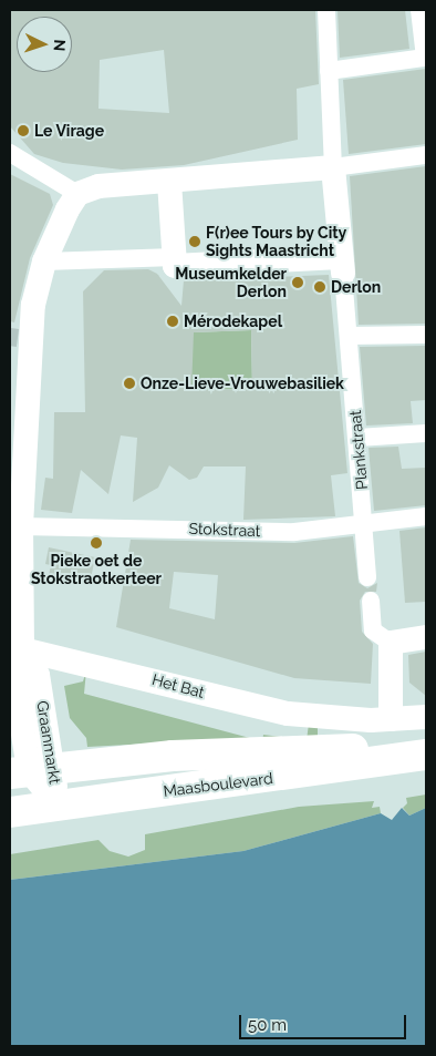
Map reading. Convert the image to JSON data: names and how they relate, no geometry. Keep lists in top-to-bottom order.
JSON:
{
  "streets": {
    "main road": ["Maasboulevard"],
    "street": [
      "Plankstraat",
      "Stokstraat",
      "Het Bat",
      "Graanmarkt"
    ]
  },
  "crossings": [
    ["Plankstraat", "Stokstraat"],
    ["Stokstraat", "Graanmarkt"],
    ["Het Bat", "Graanmarkt"],
    ["Graanmarkt", "Maasboulevard"]
  ],
  "places": [
    "Le Virage",
    "F(r)ee Tours by City Sights Maastricht",
    "Museumkelder Derlon",
    "Derlon",
    "Mérodekapel",
    "Onze-Lieve-Vrouwebasiliek",
    "Pieke oet de Stokstraotkerteer"
  ],
  "scale_bar": "50 m",
  "north": "right"
}
